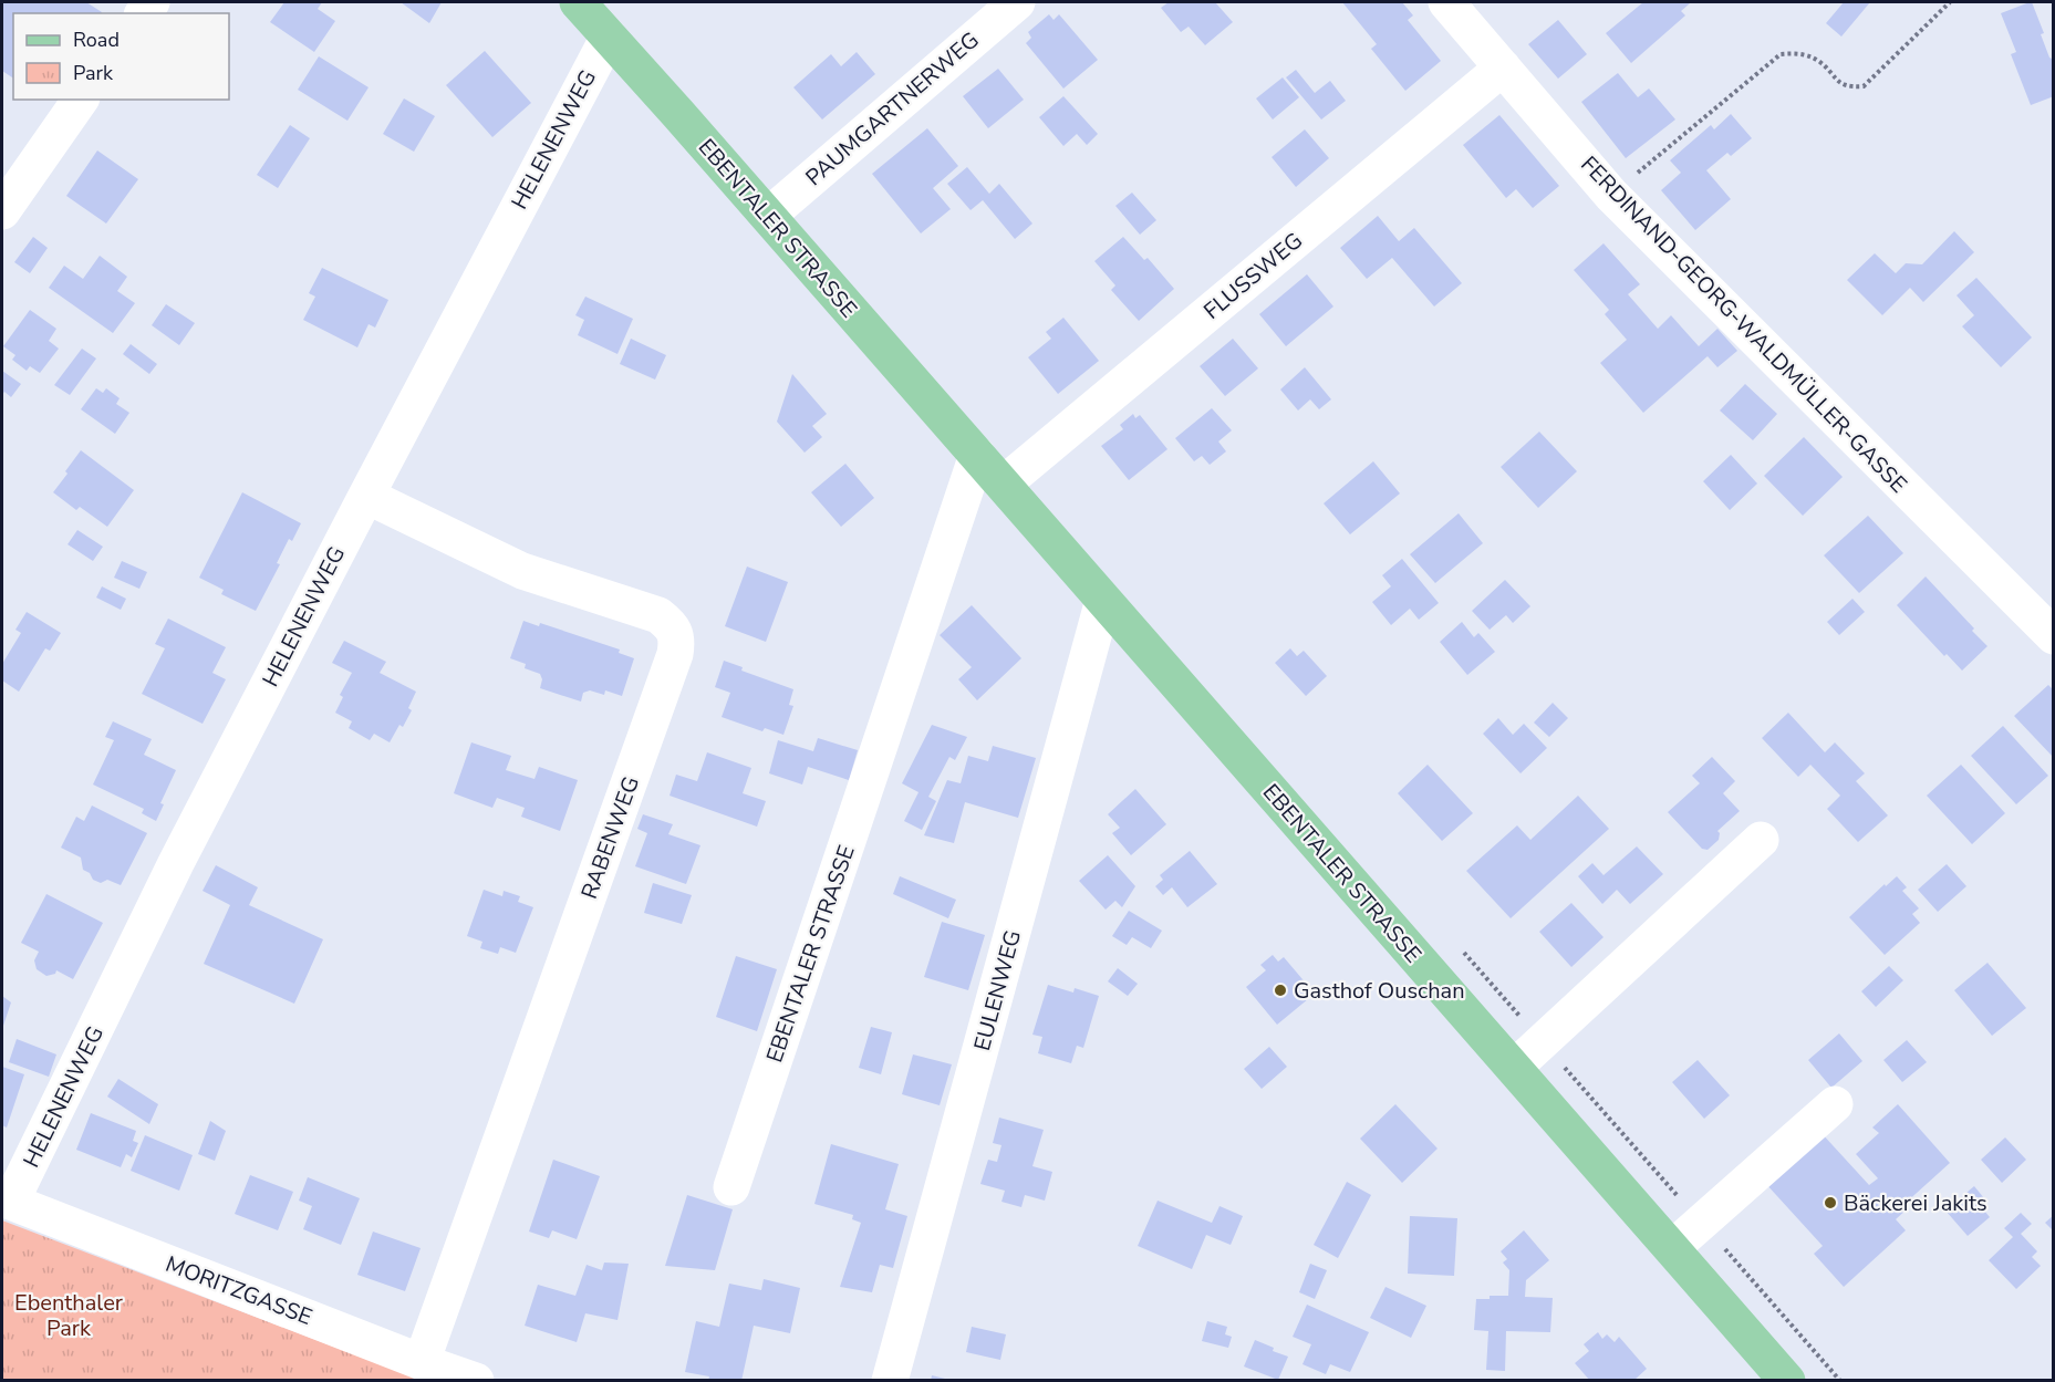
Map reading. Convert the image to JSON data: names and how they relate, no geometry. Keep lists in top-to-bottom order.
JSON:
{
  "streets": {
    "main road": ["EBENTALER STRASSE"],
    "street": [
      "PAUMGARTNERWEG",
      "HELENENWEG",
      "FLUSSWEG",
      "FERDINAND-GEORG-WALDMÜLLER-GASSE",
      "RABENWEG",
      "EULENWEG",
      "MORITZGASSE"
    ]
  },
  "crossings": [
    ["PAUMGARTNERWEG", "EBENTALER STRASSE"],
    ["HELENENWEG", "EBENTALER STRASSE"],
    ["HELENENWEG", "RABENWEG"],
    ["HELENENWEG", "MORITZGASSE"],
    ["EBENTALER STRASSE", "FLUSSWEG"],
    ["EBENTALER STRASSE", "EULENWEG"],
    ["FLUSSWEG", "FERDINAND-GEORG-WALDMÜLLER-GASSE"],
    ["RABENWEG", "MORITZGASSE"]
  ],
  "parks": ["Ebenthaler Park"],
  "places": ["Gasthof Ouschan", "Bäckerei Jakits"],
  "legend": ["Road", "Park"]
}
